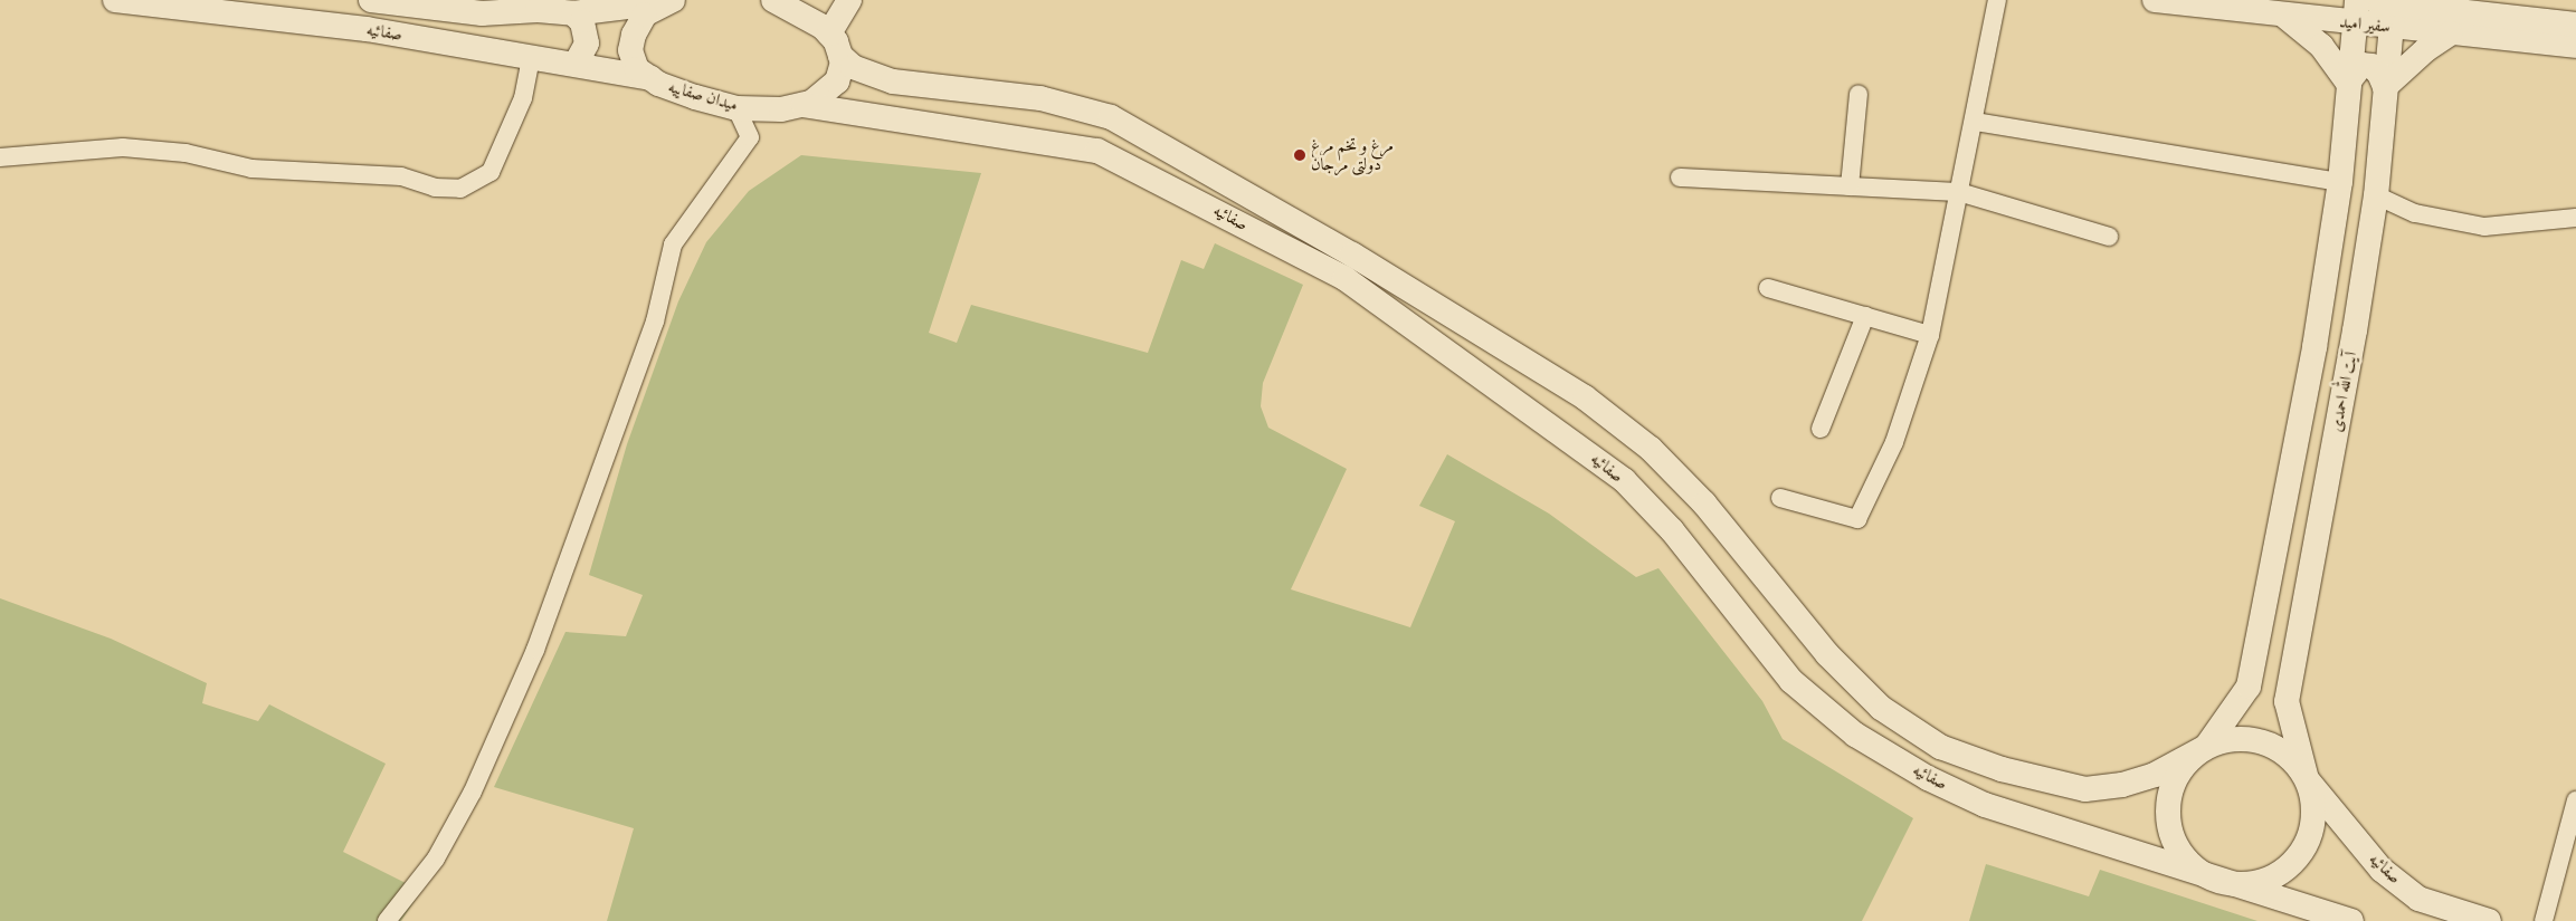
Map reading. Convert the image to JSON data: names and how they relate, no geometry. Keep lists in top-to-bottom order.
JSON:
{
  "streets": {
    "main road": [
      "سفیر امید",
      "صفائیه",
      "میدان صفاییه",
      "آیت الله احمدی"
    ]
  },
  "crossings": [
    ["سفیر امید", "آیت الله احمدی"],
    ["صفائیه", "میدان صفاییه"],
    ["صفائیه", "آیت الله احمدی"]
  ],
  "places": ["مرغ و تخم مرغ دولتی مرجان"]
}
